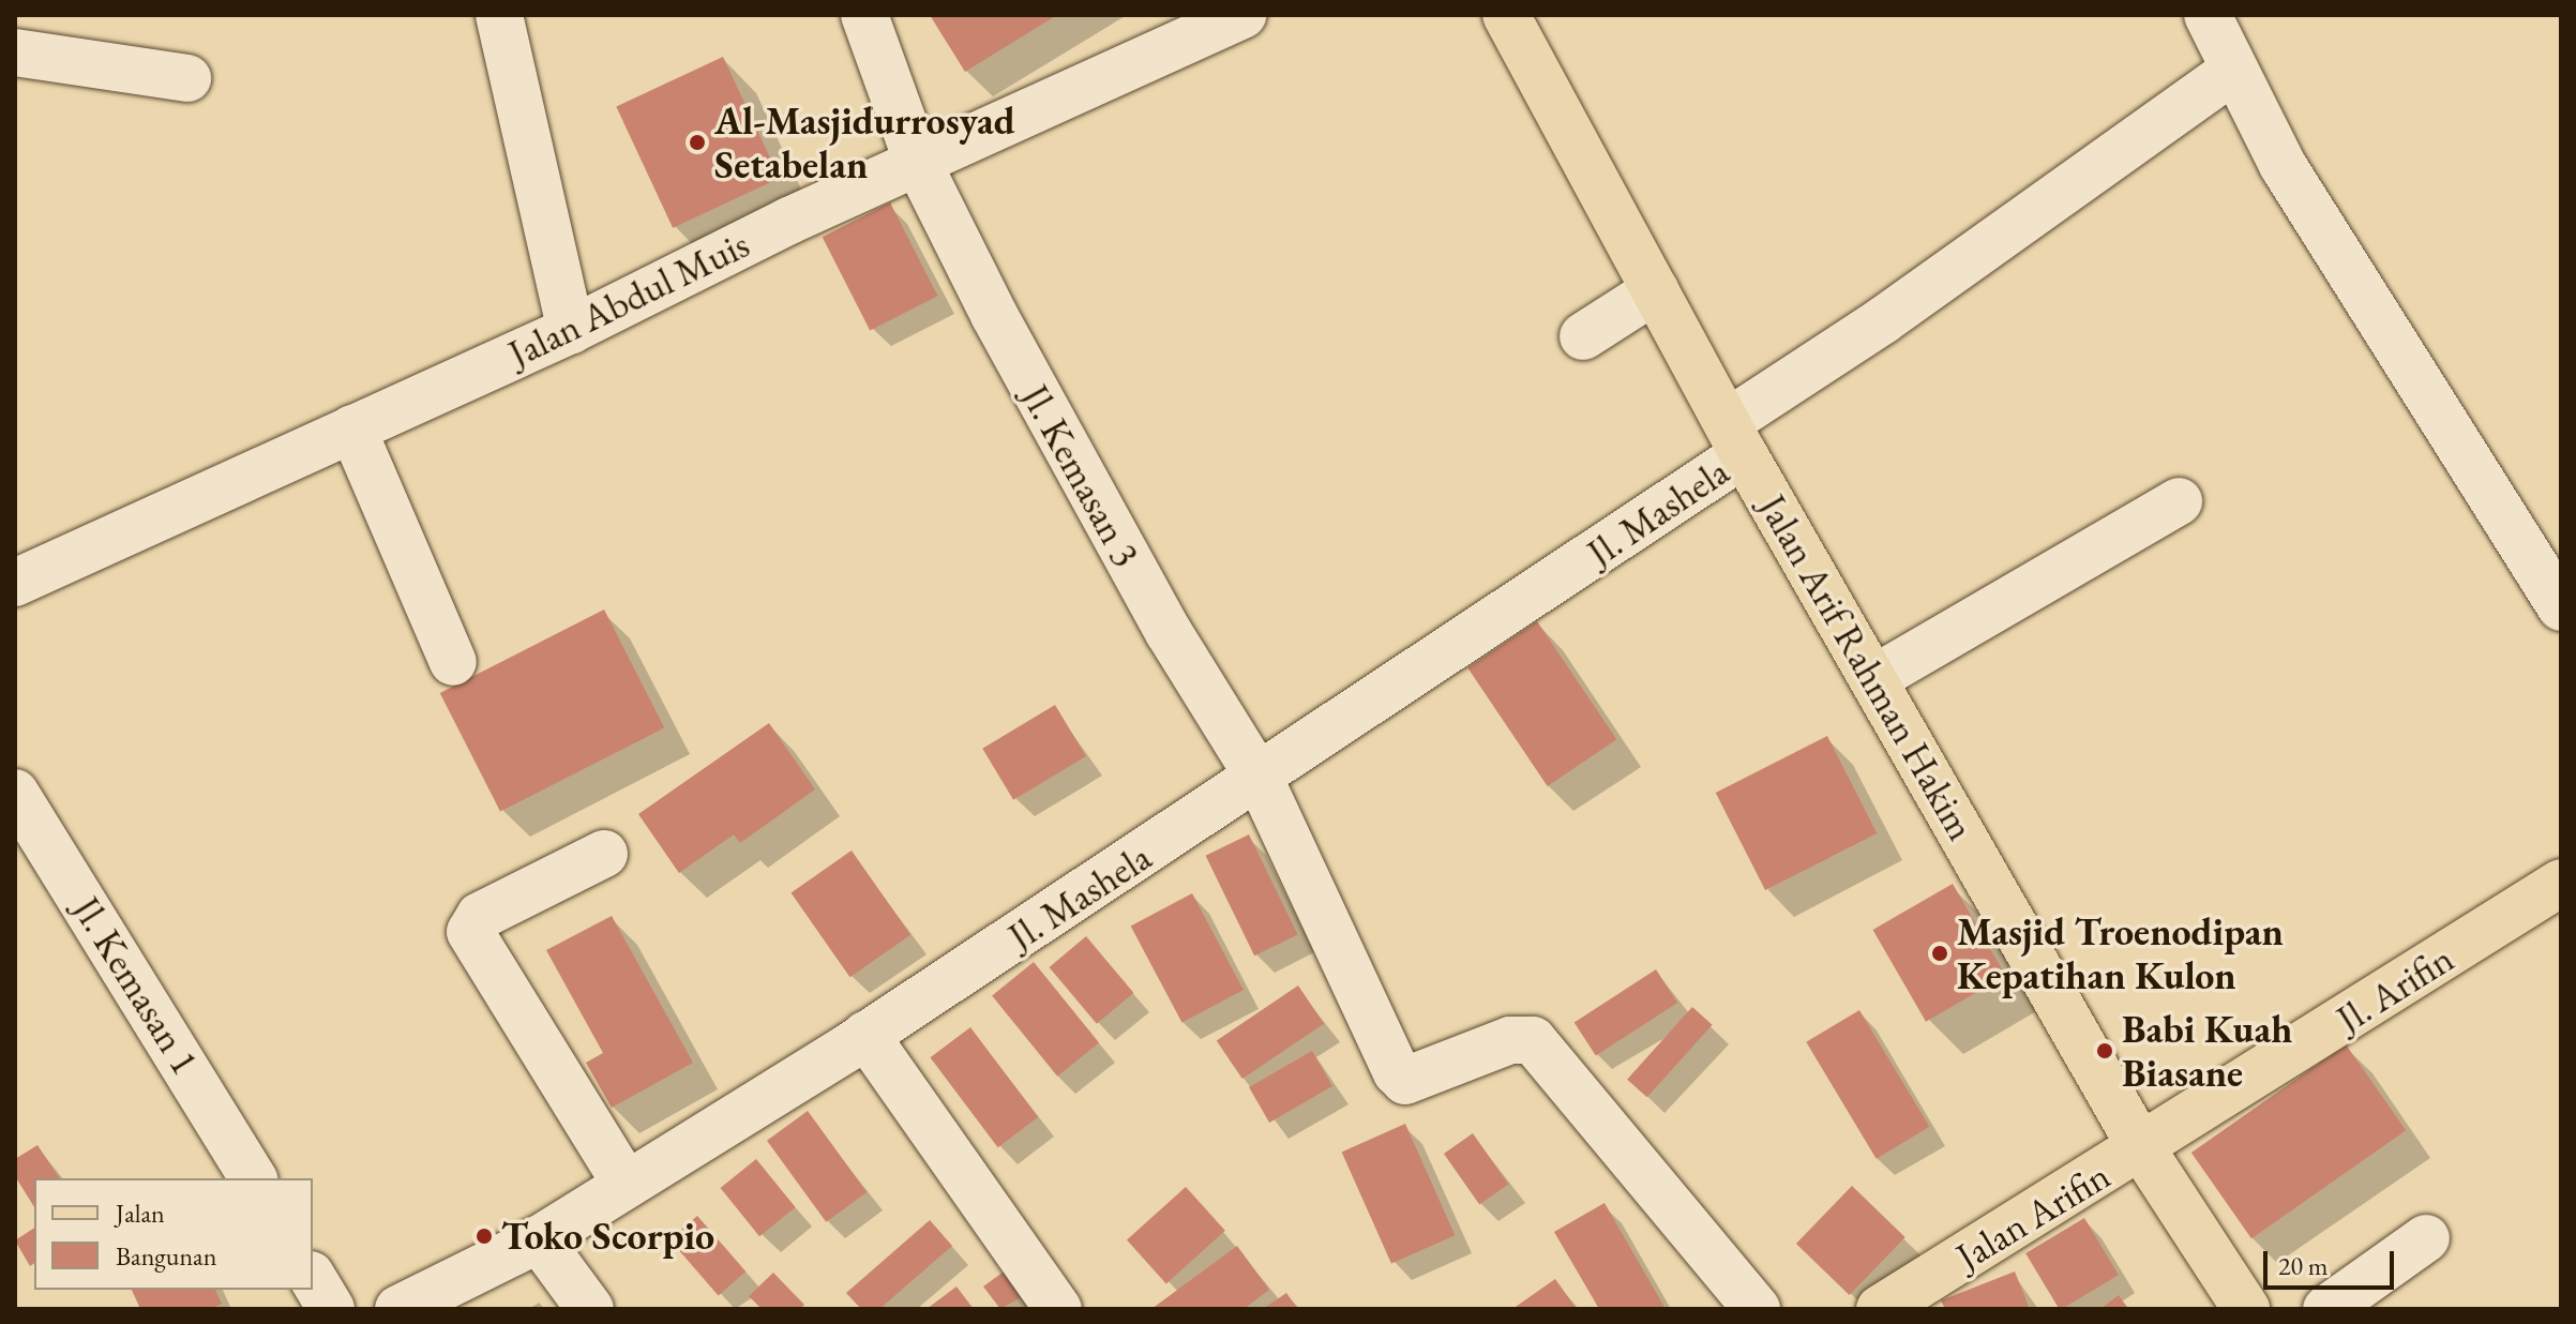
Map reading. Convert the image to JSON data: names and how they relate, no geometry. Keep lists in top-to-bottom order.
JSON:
{
  "streets": {
    "main road": ["Jalan Arif Rahman Hakim", "Jl. Arifin", "Jalan Arifin"],
    "street": [
      "Jalan Abdul Muis",
      "Jl. Kemasan 3",
      "Jl. Mashela",
      "Jl. Kemasan 1"
    ]
  },
  "crossings": [
    ["Jalan Abdul Muis", "Jl. Kemasan 3"],
    ["Jl. Kemasan 3", "Jl. Mashela"],
    ["Jl. Mashela", "Jalan Arif Rahman Hakim"],
    ["Jalan Arif Rahman Hakim", "Jl. Arifin"],
    ["Jalan Arif Rahman Hakim", "Jalan Arifin"],
    ["Jl. Arifin", "Jalan Arifin"]
  ],
  "places": [
    "Al-Masjidurrosyad Setabelan",
    "Masjid Troenodipan Kepatihan Kulon",
    "Babi Kuah Biasane",
    "Toko Scorpio"
  ],
  "legend": ["Jalan", "Bangunan"],
  "scale_bar": "20 m"
}
